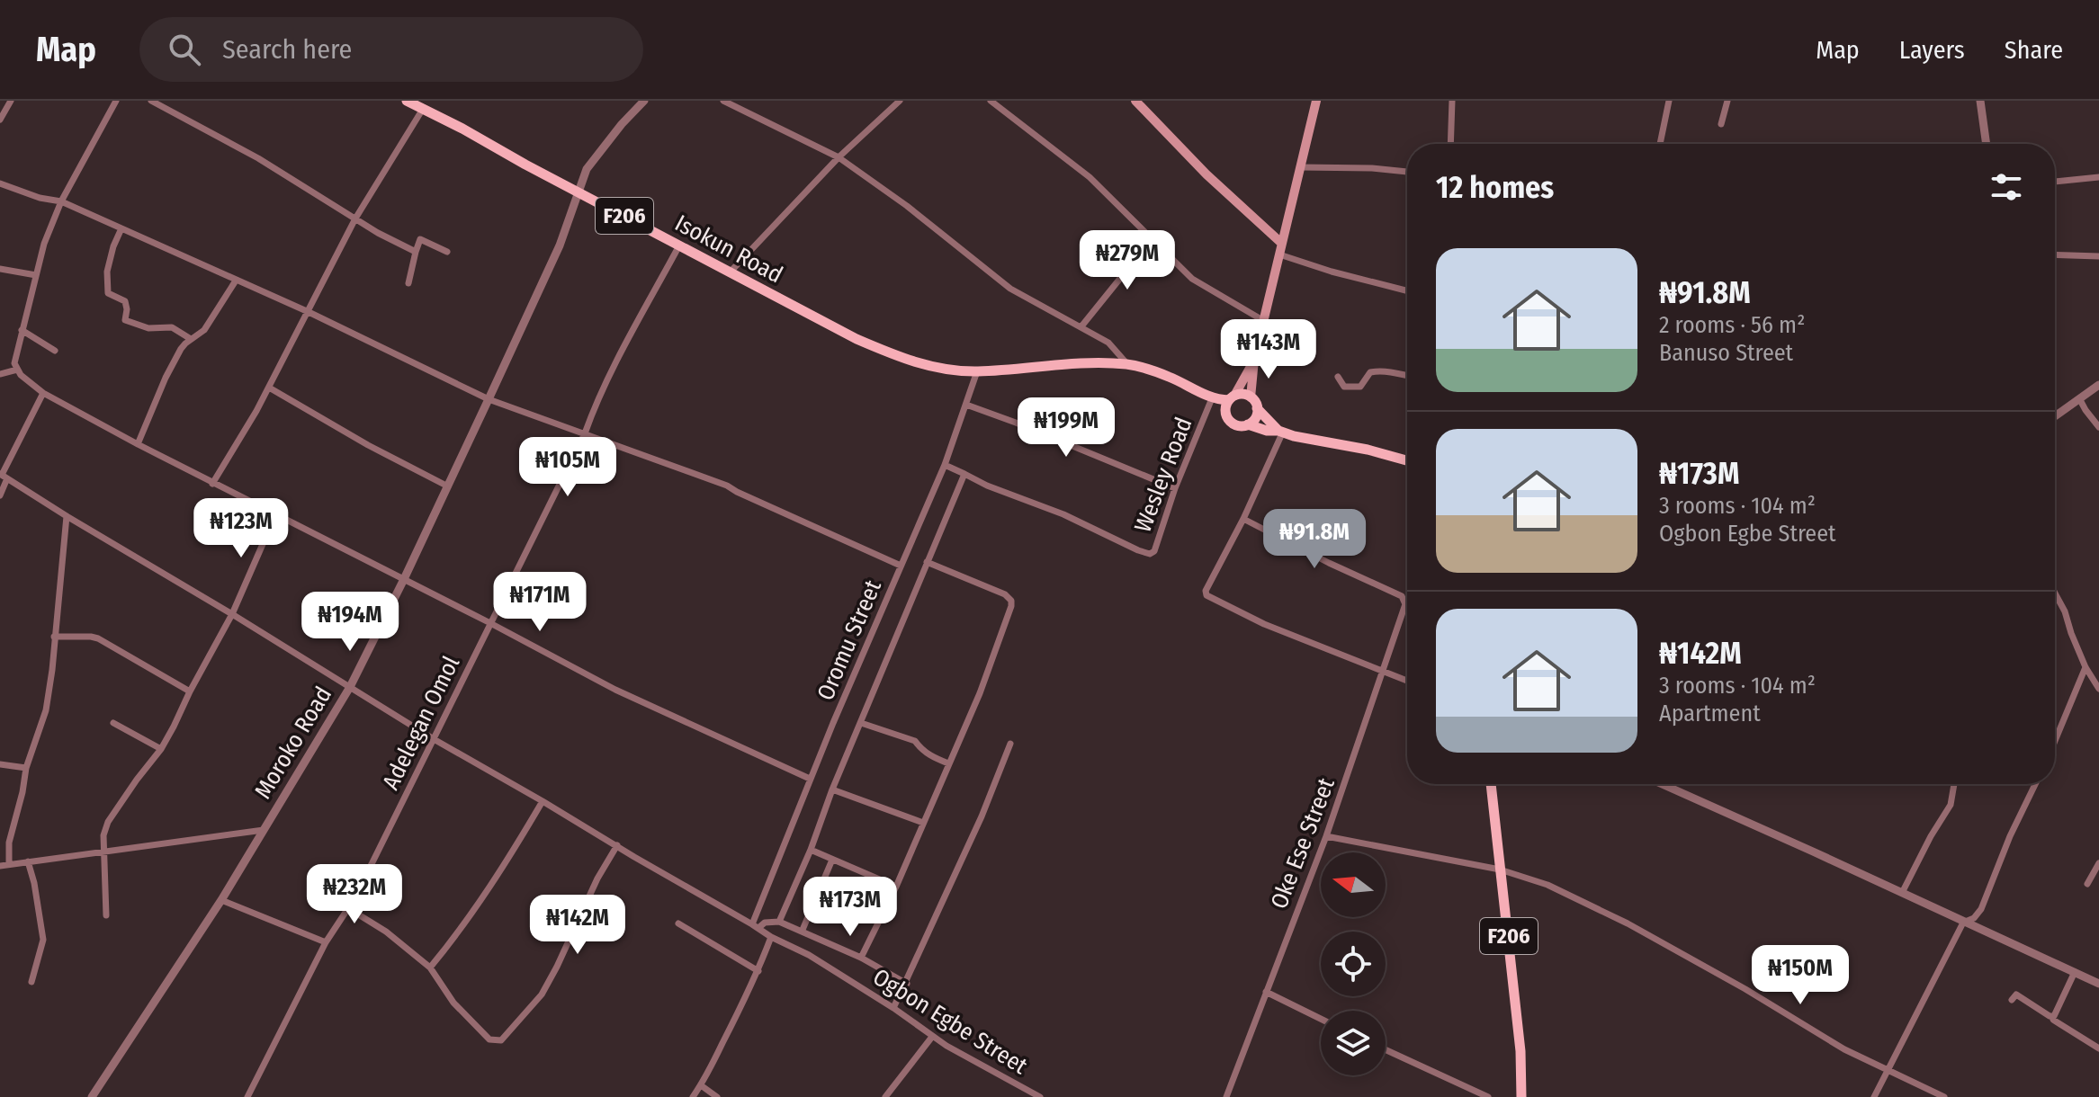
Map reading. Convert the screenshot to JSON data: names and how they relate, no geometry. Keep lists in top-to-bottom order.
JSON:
{
  "streets": {
    "main road": ["F206", "Isokun Road"],
    "street": [
      "Wesley Road",
      "Oromu Street",
      "Adelegan Omol",
      "Moroko Road",
      "Oke Ese Street",
      "Ogbon Egbe Street"
    ]
  },
  "crossings": [
    ["F206", "Isokun Road"],
    ["F206", "Wesley Road"],
    ["F206", "Oromu Street"],
    ["Isokun Road", "Oromu Street"],
    ["Isokun Road", "Adelegan Omol"],
    ["Isokun Road", "Moroko Road"],
    ["Wesley Road", "Oromu Street"],
    ["Oromu Street", "Ogbon Egbe Street"]
  ],
  "north": "left",
  "page": {
    "header": "Map",
    "search": "Search here",
    "nav": ["Map", "Layers", "Share"],
    "heading": "12 homes",
    "price": [
      "₦279M",
      "₦143M",
      "₦199M",
      "₦105M",
      "₦123M",
      "₦91.8M",
      "₦171M",
      "₦194M",
      "₦232M",
      "₦173M",
      "₦142M",
      "₦150M"
    ],
    "list": [
      {
        "name": "₦91.8M",
        "note": "2 rooms · 56 m² · Banuso Street"
      },
      {
        "name": "₦173M",
        "note": "3 rooms · 104 m² · Ogbon Egbe Street"
      },
      {
        "name": "₦142M",
        "note": "3 rooms · 104 m² · Apartment"
      }
    ]
  }
}
